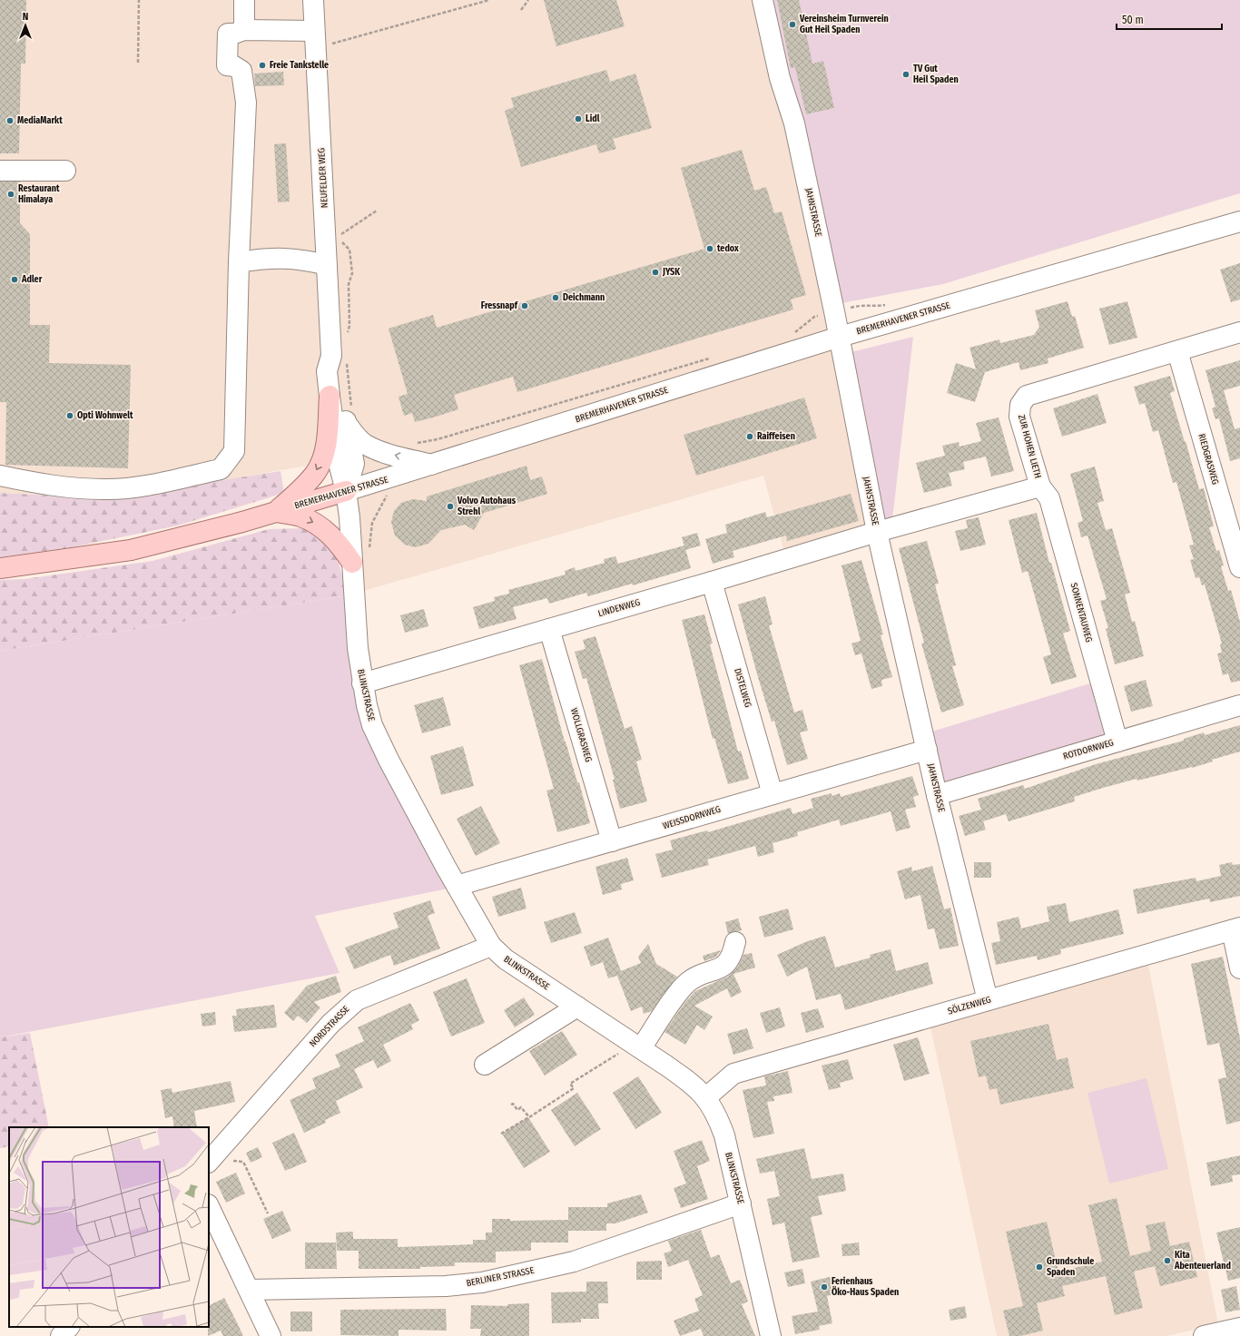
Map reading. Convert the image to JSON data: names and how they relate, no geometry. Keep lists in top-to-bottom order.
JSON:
{
  "streets": {
    "main road": ["BREMERHAVENER STRASSE"],
    "street": [
      "NEUFELDER WEG",
      "JAHNSTRASSE",
      "ZUR HOHEN LIETH",
      "RIEDGRASWEG",
      "LINDENWEG",
      "SONNENTAUWEG",
      "DISTELWEG",
      "BLINKSTRASSE",
      "WOLLGRASWEG",
      "ROTDORNWEG",
      "WEISSDORNWEG",
      "SÖLZENWEG",
      "NORDSTRASSE",
      "BERLINER STRASSE"
    ]
  },
  "crossings": [
    ["NEUFELDER WEG", "BREMERHAVENER STRASSE"],
    ["NEUFELDER WEG", "BLINKSTRASSE"],
    ["JAHNSTRASSE", "BREMERHAVENER STRASSE"],
    ["JAHNSTRASSE", "ZUR HOHEN LIETH"],
    ["JAHNSTRASSE", "LINDENWEG"],
    ["JAHNSTRASSE", "ROTDORNWEG"],
    ["JAHNSTRASSE", "WEISSDORNWEG"],
    ["JAHNSTRASSE", "SÖLZENWEG"],
    ["BREMERHAVENER STRASSE", "BLINKSTRASSE"],
    ["ZUR HOHEN LIETH", "RIEDGRASWEG"],
    ["ZUR HOHEN LIETH", "LINDENWEG"],
    ["ZUR HOHEN LIETH", "SONNENTAUWEG"],
    ["LINDENWEG", "DISTELWEG"],
    ["LINDENWEG", "BLINKSTRASSE"],
    ["LINDENWEG", "WOLLGRASWEG"],
    ["SONNENTAUWEG", "ROTDORNWEG"],
    ["DISTELWEG", "WEISSDORNWEG"],
    ["BLINKSTRASSE", "WEISSDORNWEG"],
    ["BLINKSTRASSE", "SÖLZENWEG"],
    ["BLINKSTRASSE", "NORDSTRASSE"],
    ["BLINKSTRASSE", "BERLINER STRASSE"],
    ["WOLLGRASWEG", "WEISSDORNWEG"]
  ],
  "places": [
    "Vereinsheim Turnverein Gut Heil Spaden",
    "Freie Tankstelle",
    "TV Gut Heil Spaden",
    "Lidl",
    "MediaMarkt",
    "Restaurant Himalaya",
    "tedox",
    "JYSK",
    "Adler",
    "Deichmann",
    "Fressnapf",
    "Opti Wohnwelt",
    "Raiffeisen",
    "Volvo Autohaus Strehl",
    "Kita Abenteuerland",
    "Grundschule Spaden",
    "Ferienhaus Öko-Haus Spaden"
  ],
  "scale_bar": "50 m",
  "north": "top"
}
